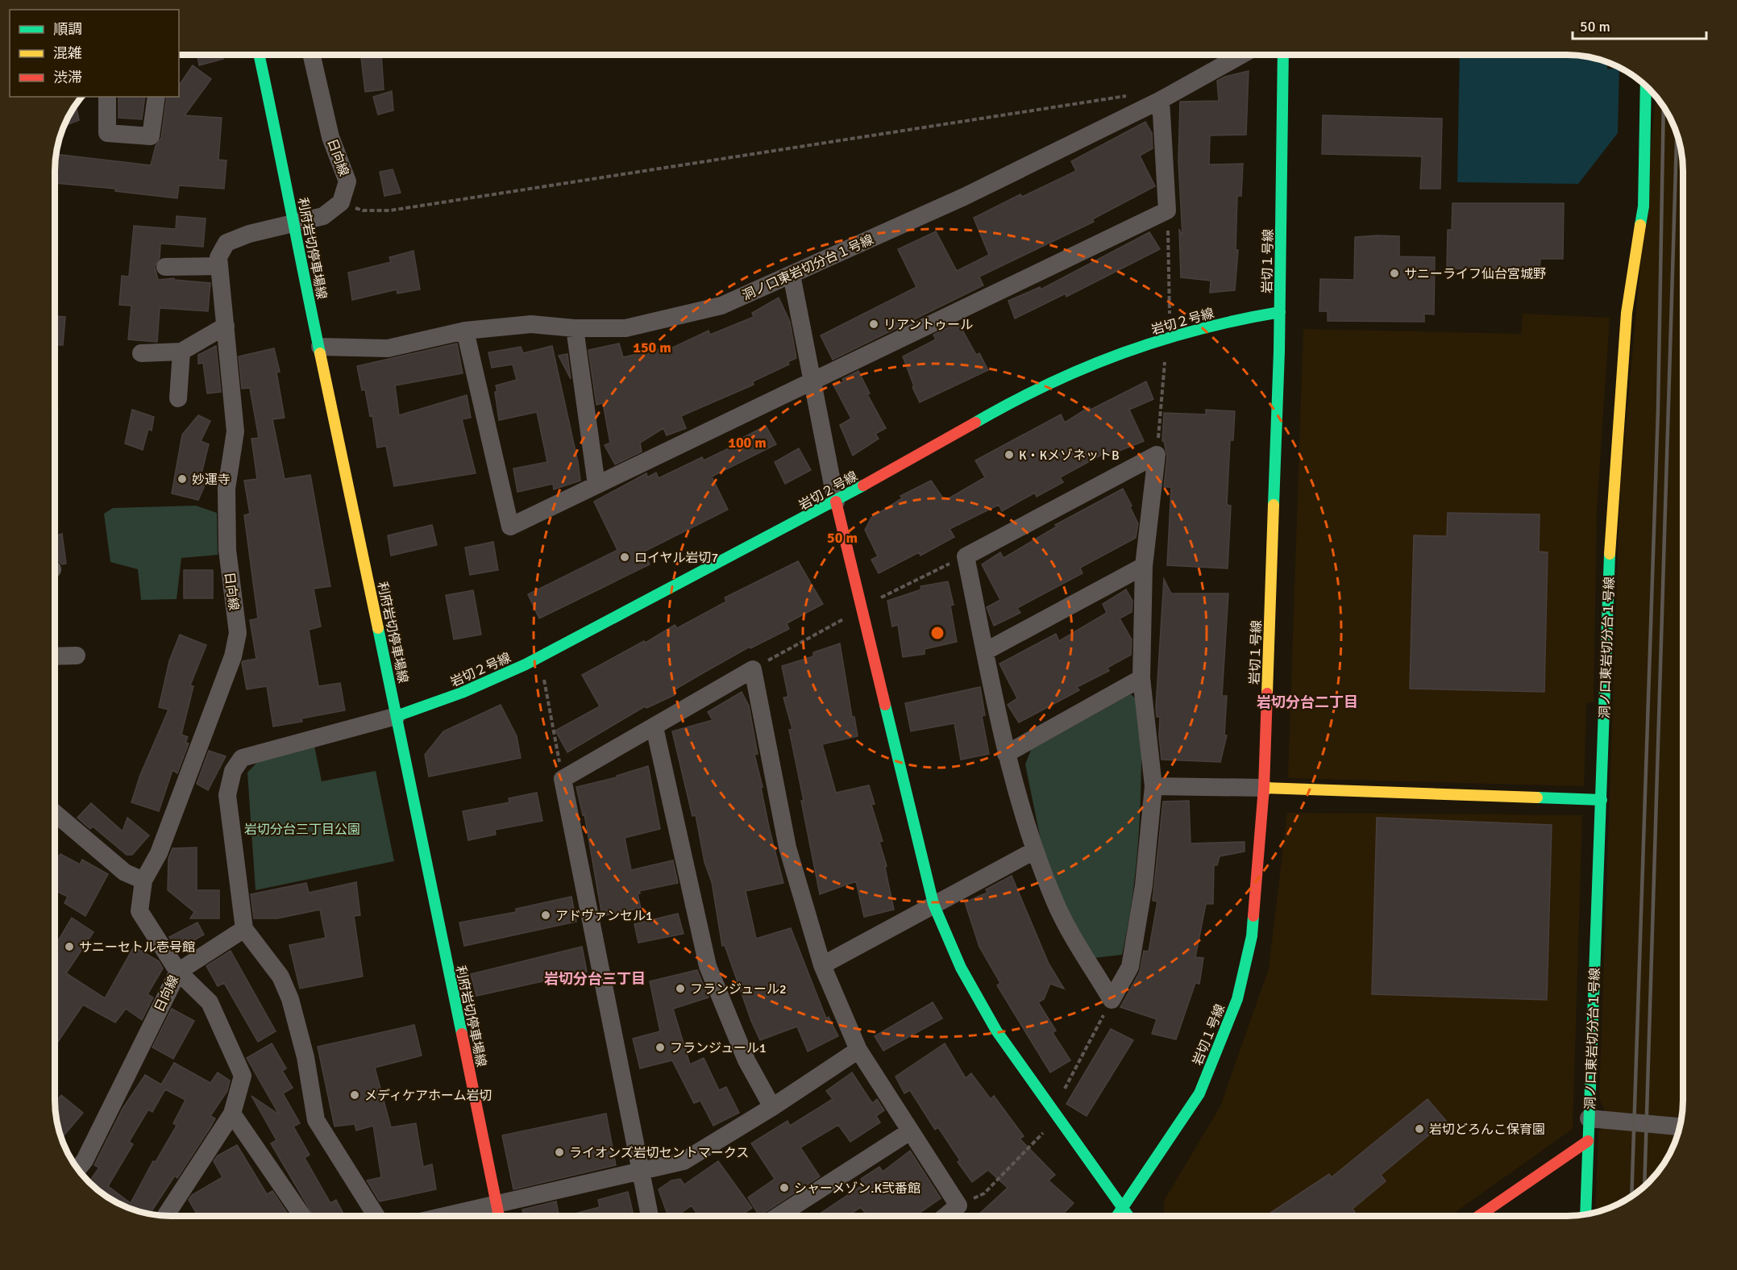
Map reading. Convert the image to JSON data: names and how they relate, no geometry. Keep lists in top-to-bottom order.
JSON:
{
  "streets": {
    "street": [
      "日向線",
      "利府岩切停車場線",
      "岩切１号線",
      "洞ノ口東岩切分台１号線",
      "岩切２号線"
    ]
  },
  "crossings": [
    ["日向線", "利府岩切停車場線"],
    ["利府岩切停車場線", "洞ノ口東岩切分台１号線"],
    ["利府岩切停車場線", "岩切２号線"],
    ["岩切１号線", "岩切２号線"]
  ],
  "districts": ["岩切分台二丁目", "岩切分台三丁目"],
  "parks": ["岩切分台三丁目公園"],
  "places": [
    "サニーライフ仙台宮城野",
    "リアントゥール",
    "K・KメゾネットB",
    "妙運寺",
    "ロイヤル岩切7",
    "アドヴァンセル1",
    "サニーセトル壱号館",
    "フランジュール2",
    "フランジュール1",
    "メディケアホーム岩切",
    "岩切どろんこ保育園",
    "ライオンズ岩切セントマークス",
    "シャーメゾン.K弐番館"
  ],
  "legend": ["順調", "混雑", "渋滞"],
  "scale_bar": "50 m",
  "rings": ["150 m", "100 m", "50 m"]
}
